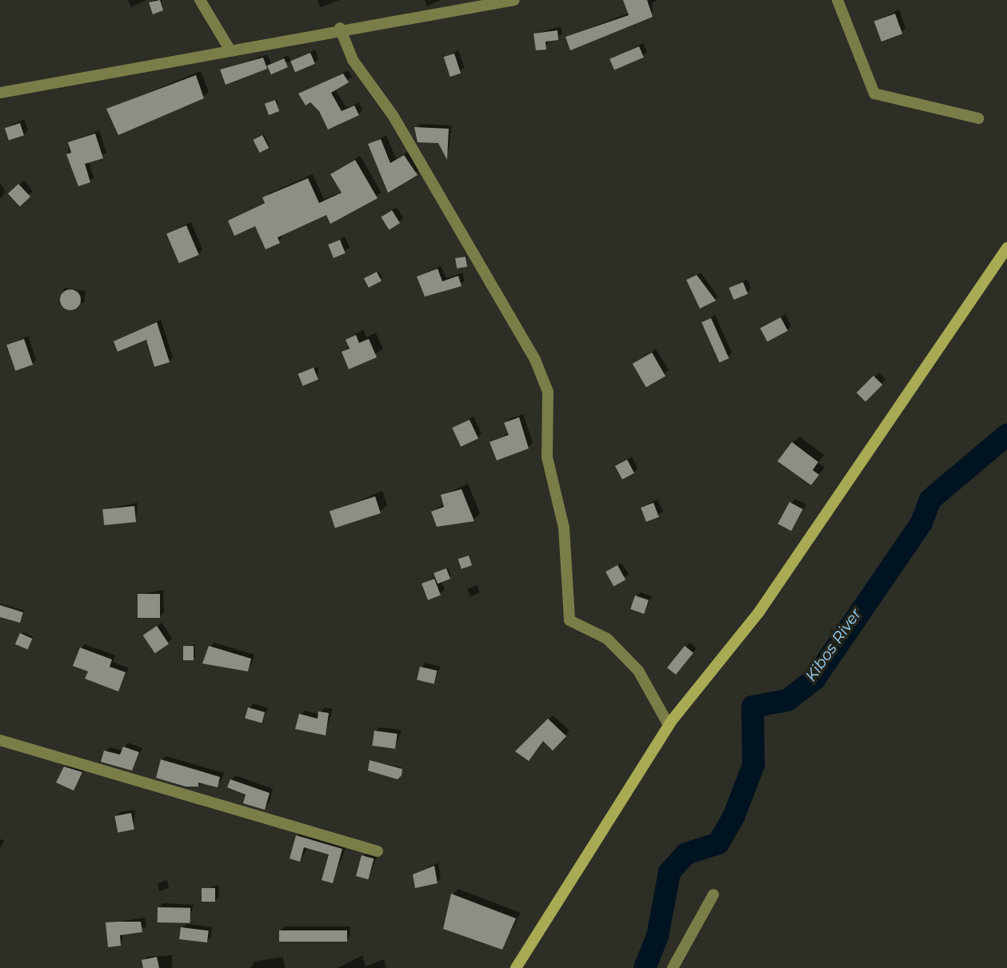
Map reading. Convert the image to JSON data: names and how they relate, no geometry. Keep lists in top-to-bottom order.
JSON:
{
  "water": ["Kibos River"]
}
